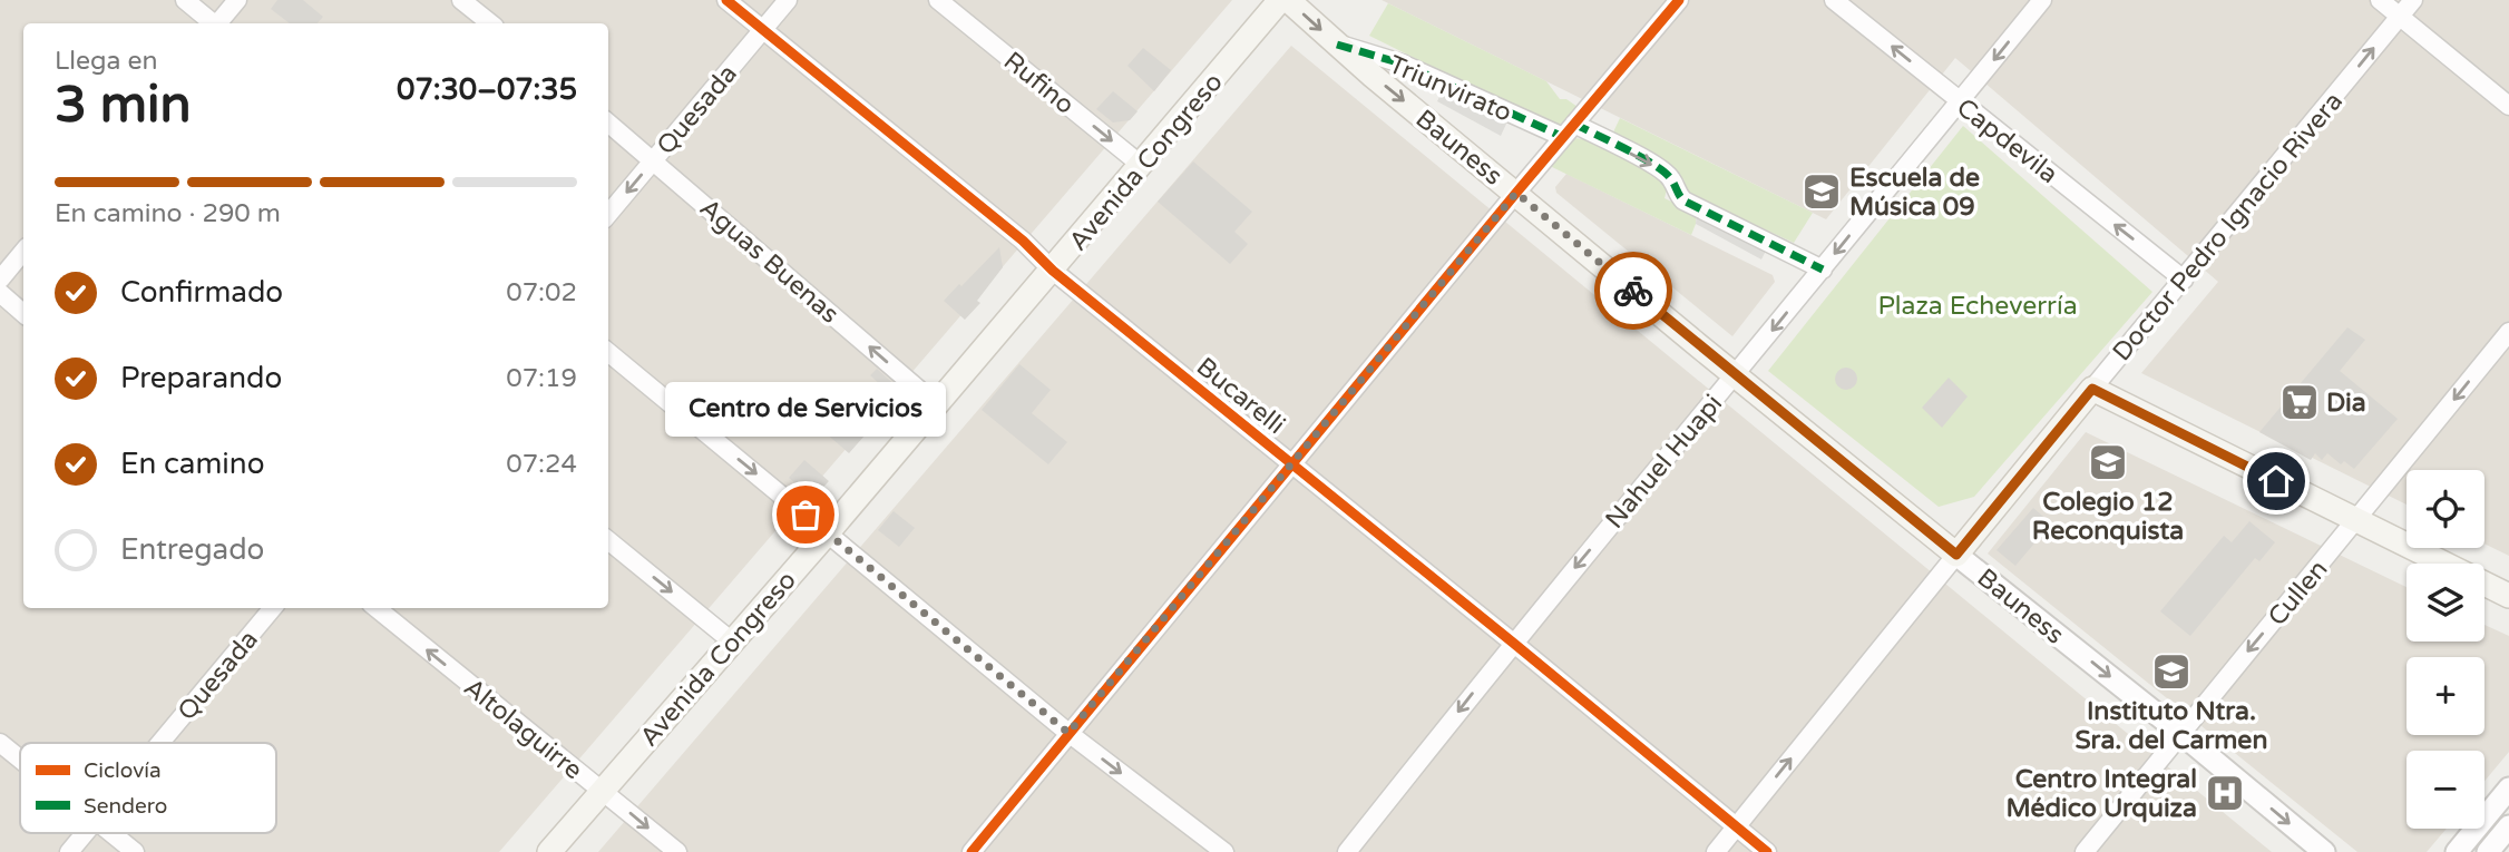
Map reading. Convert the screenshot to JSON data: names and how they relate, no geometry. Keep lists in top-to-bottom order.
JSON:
{
  "streets": {
    "main road": ["Bauness", "Avenida Congreso", "Doctor Pedro Ignacio Rivera"],
    "street": [
      "Rufino",
      "Triunvirato",
      "Quesada",
      "Capdevila",
      "Aguas Buenas",
      "Bucarelli",
      "Nahuel Huapi",
      "Cullen",
      "Altolaguirre"
    ]
  },
  "crossings": [
    ["Rufino", "Avenida Congreso"],
    ["Triunvirato", "Bauness"],
    ["Triunvirato", "Nahuel Huapi"],
    ["Quesada", "Aguas Buenas"],
    ["Quesada", "Bucarelli"],
    ["Capdevila", "Doctor Pedro Ignacio Rivera"],
    ["Capdevila", "Nahuel Huapi"],
    ["Bauness", "Doctor Pedro Ignacio Rivera"],
    ["Bauness", "Nahuel Huapi"],
    ["Bauness", "Cullen"],
    ["Avenida Congreso", "Aguas Buenas"],
    ["Avenida Congreso", "Bucarelli"],
    ["Avenida Congreso", "Altolaguirre"],
    ["Doctor Pedro Ignacio Rivera", "Bucarelli"],
    ["Bucarelli", "Nahuel Huapi"]
  ],
  "one_way": [
    "Rufino",
    "Triunvirato",
    "Capdevila",
    "Bauness",
    "Doctor Pedro Ignacio Rivera",
    "Aguas Buenas",
    "Nahuel Huapi",
    "Cullen"
  ],
  "parks": ["Plaza Echeverría"],
  "places": {
    "school or university": ["Escuela de Música 09", "Colegio 12 Reconquista", "Instituto Ntra. Sra. del Carmen"],
    "supermarket": ["Dia"],
    "other": ["Centro de Servicios"],
    "hospital": ["Centro Integral Médico Urquiza"]
  },
  "legend": ["Ciclovía", "Sendero"],
  "page": {
    "heading": ["3 min", "Llega en", "07:30–07:35"],
    "bar": "En camino · 290 m",
    "list": [
      ["Confirmado", "07:02"],
      ["Preparando", "07:19"],
      ["En camino", "07:24"],
      "Entregado"
    ],
    "bubble": "Centro de Servicios",
    "map_buttons": ["+", "−"]
  }
}
